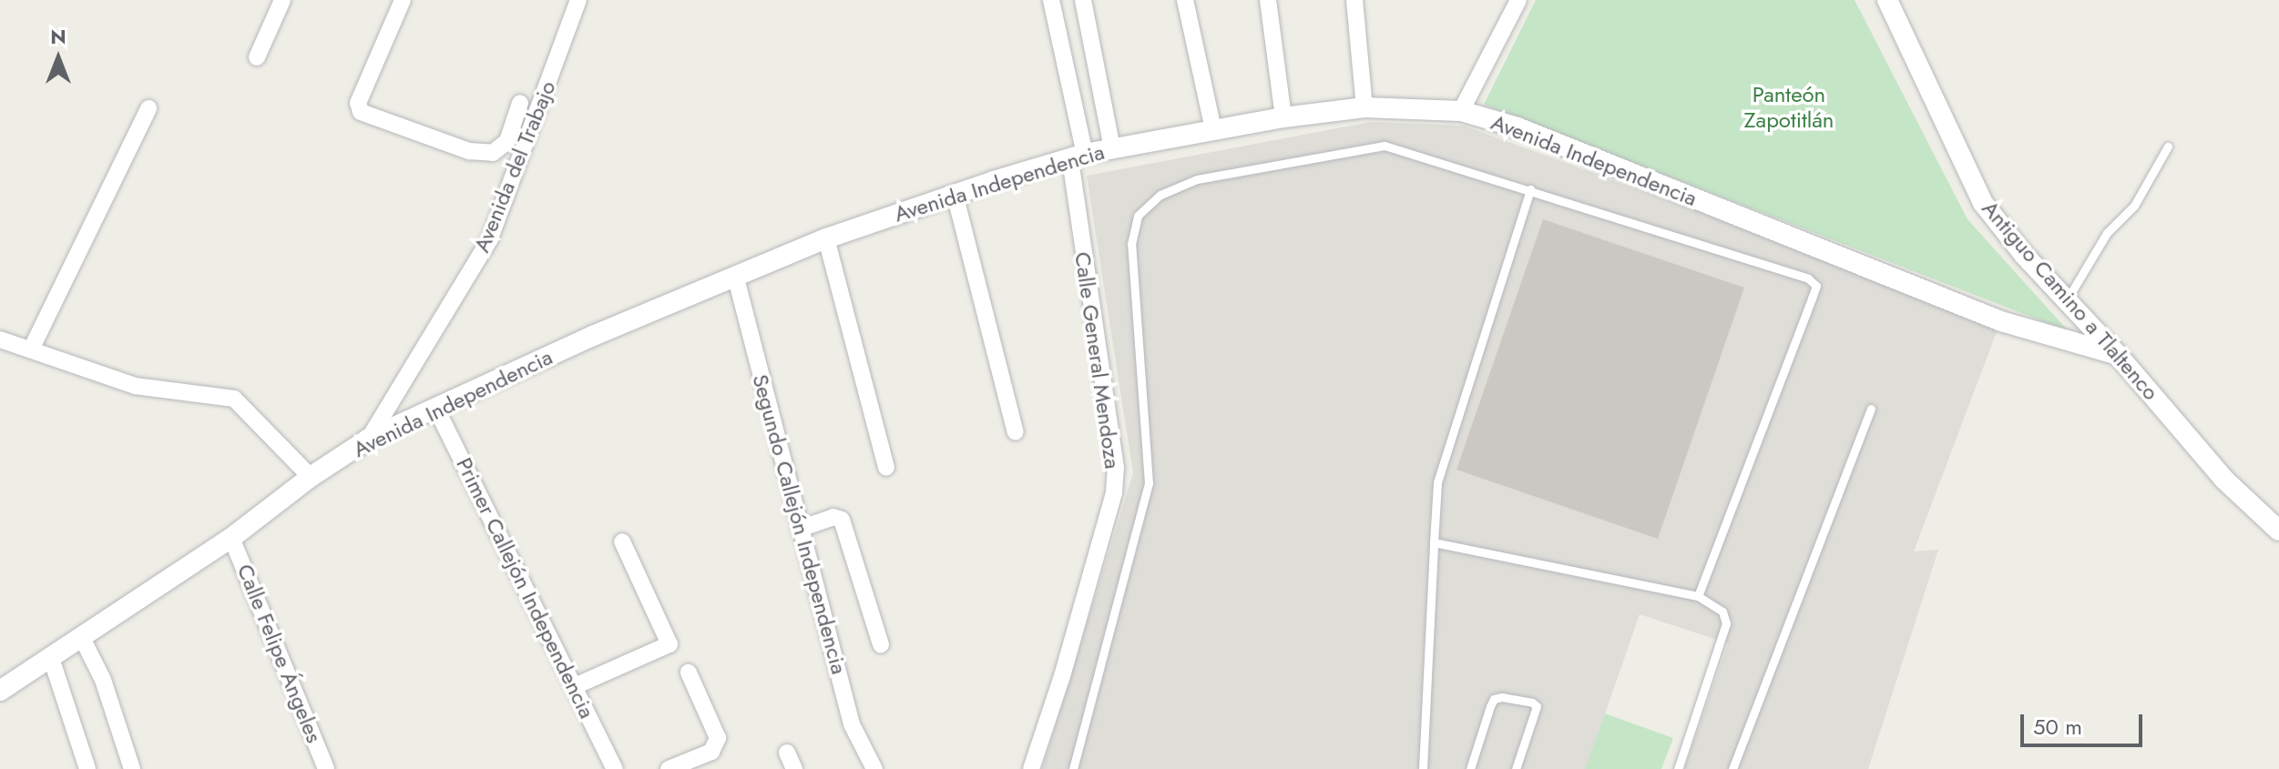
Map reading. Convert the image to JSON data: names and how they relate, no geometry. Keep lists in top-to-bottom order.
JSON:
{
  "streets": {
    "street": [
      "Avenida Independencia",
      "Avenida del Trabajo",
      "Antiguo Camino a Tlaltenco",
      "Calle General Mendoza",
      "Segundo Callejón Independencia",
      "Primer Callejón Independencia",
      "Calle Felipe Ángeles"
    ]
  },
  "crossings": [
    ["Avenida Independencia", "Avenida del Trabajo"],
    ["Avenida Independencia", "Antiguo Camino a Tlaltenco"],
    ["Avenida Independencia", "Calle General Mendoza"],
    ["Avenida Independencia", "Segundo Callejón Independencia"],
    ["Avenida Independencia", "Primer Callejón Independencia"],
    ["Avenida Independencia", "Calle Felipe Ángeles"]
  ],
  "parks": ["Panteón Zapotitlán"],
  "scale_bar": "50 m",
  "north": "top"
}
